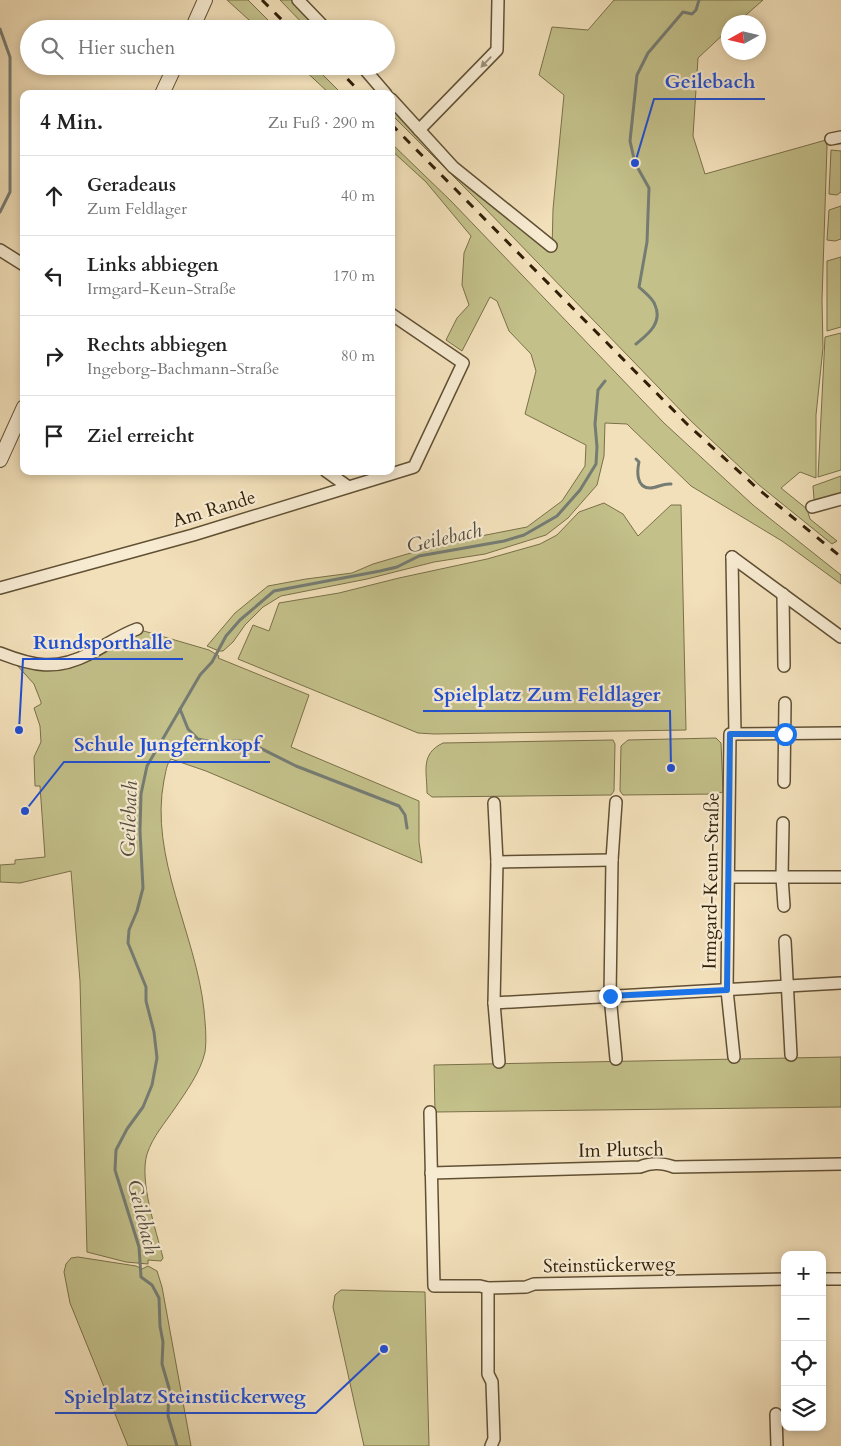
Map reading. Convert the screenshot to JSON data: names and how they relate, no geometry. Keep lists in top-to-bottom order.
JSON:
{
  "streets": {
    "street": [
      "Am Rande",
      "Irmgard-Keun-Straße",
      "Im Plutsch",
      "Steinstückerweg"
    ]
  },
  "crossings": [
    ["Im Plutsch", "Steinstückerweg"]
  ],
  "water": ["Geilebach"],
  "places": [
    "Geilebach",
    "Rundsporthalle",
    "Spielplatz Zum Feldlager",
    "Schule Jungfernkopf",
    "Spielplatz Steinstückerweg"
  ],
  "north": "left",
  "page": {
    "search": "Hier suchen",
    "heading": ["4 Min.", "Zu Fuß · 290 m"],
    "list": [
      ["Geradeaus", "Zum Feldlager", "40 m"],
      ["Links abbiegen", "Irmgard-Keun-Straße", "170 m"],
      ["Rechts abbiegen", "Ingeborg-Bachmann-Straße", "80 m"],
      "Ziel erreicht"
    ],
    "map_buttons": ["+", "−"]
  }
}
